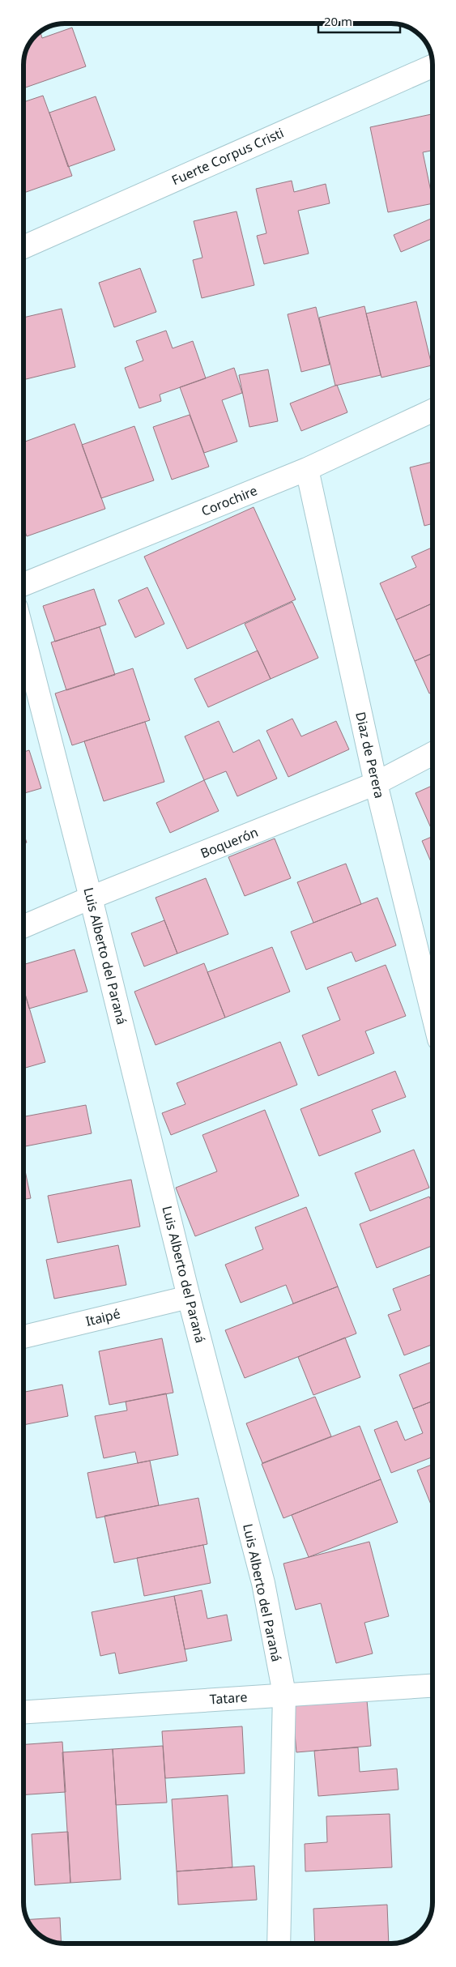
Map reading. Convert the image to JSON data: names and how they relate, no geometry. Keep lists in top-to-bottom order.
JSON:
{
  "streets": {
    "street": [
      "Fuerte Corpus Cristi",
      "Corochire",
      "Diaz de Perera",
      "Boquerón",
      "Luis Alberto del Paraná",
      "Itaipé",
      "Tatare"
    ]
  },
  "crossings": [
    ["Corochire", "Diaz de Perera"],
    ["Diaz de Perera", "Boquerón"],
    ["Boquerón", "Luis Alberto del Paraná"],
    ["Luis Alberto del Paraná", "Itaipé"],
    ["Luis Alberto del Paraná", "Tatare"]
  ],
  "scale_bar": "20 m"
}
